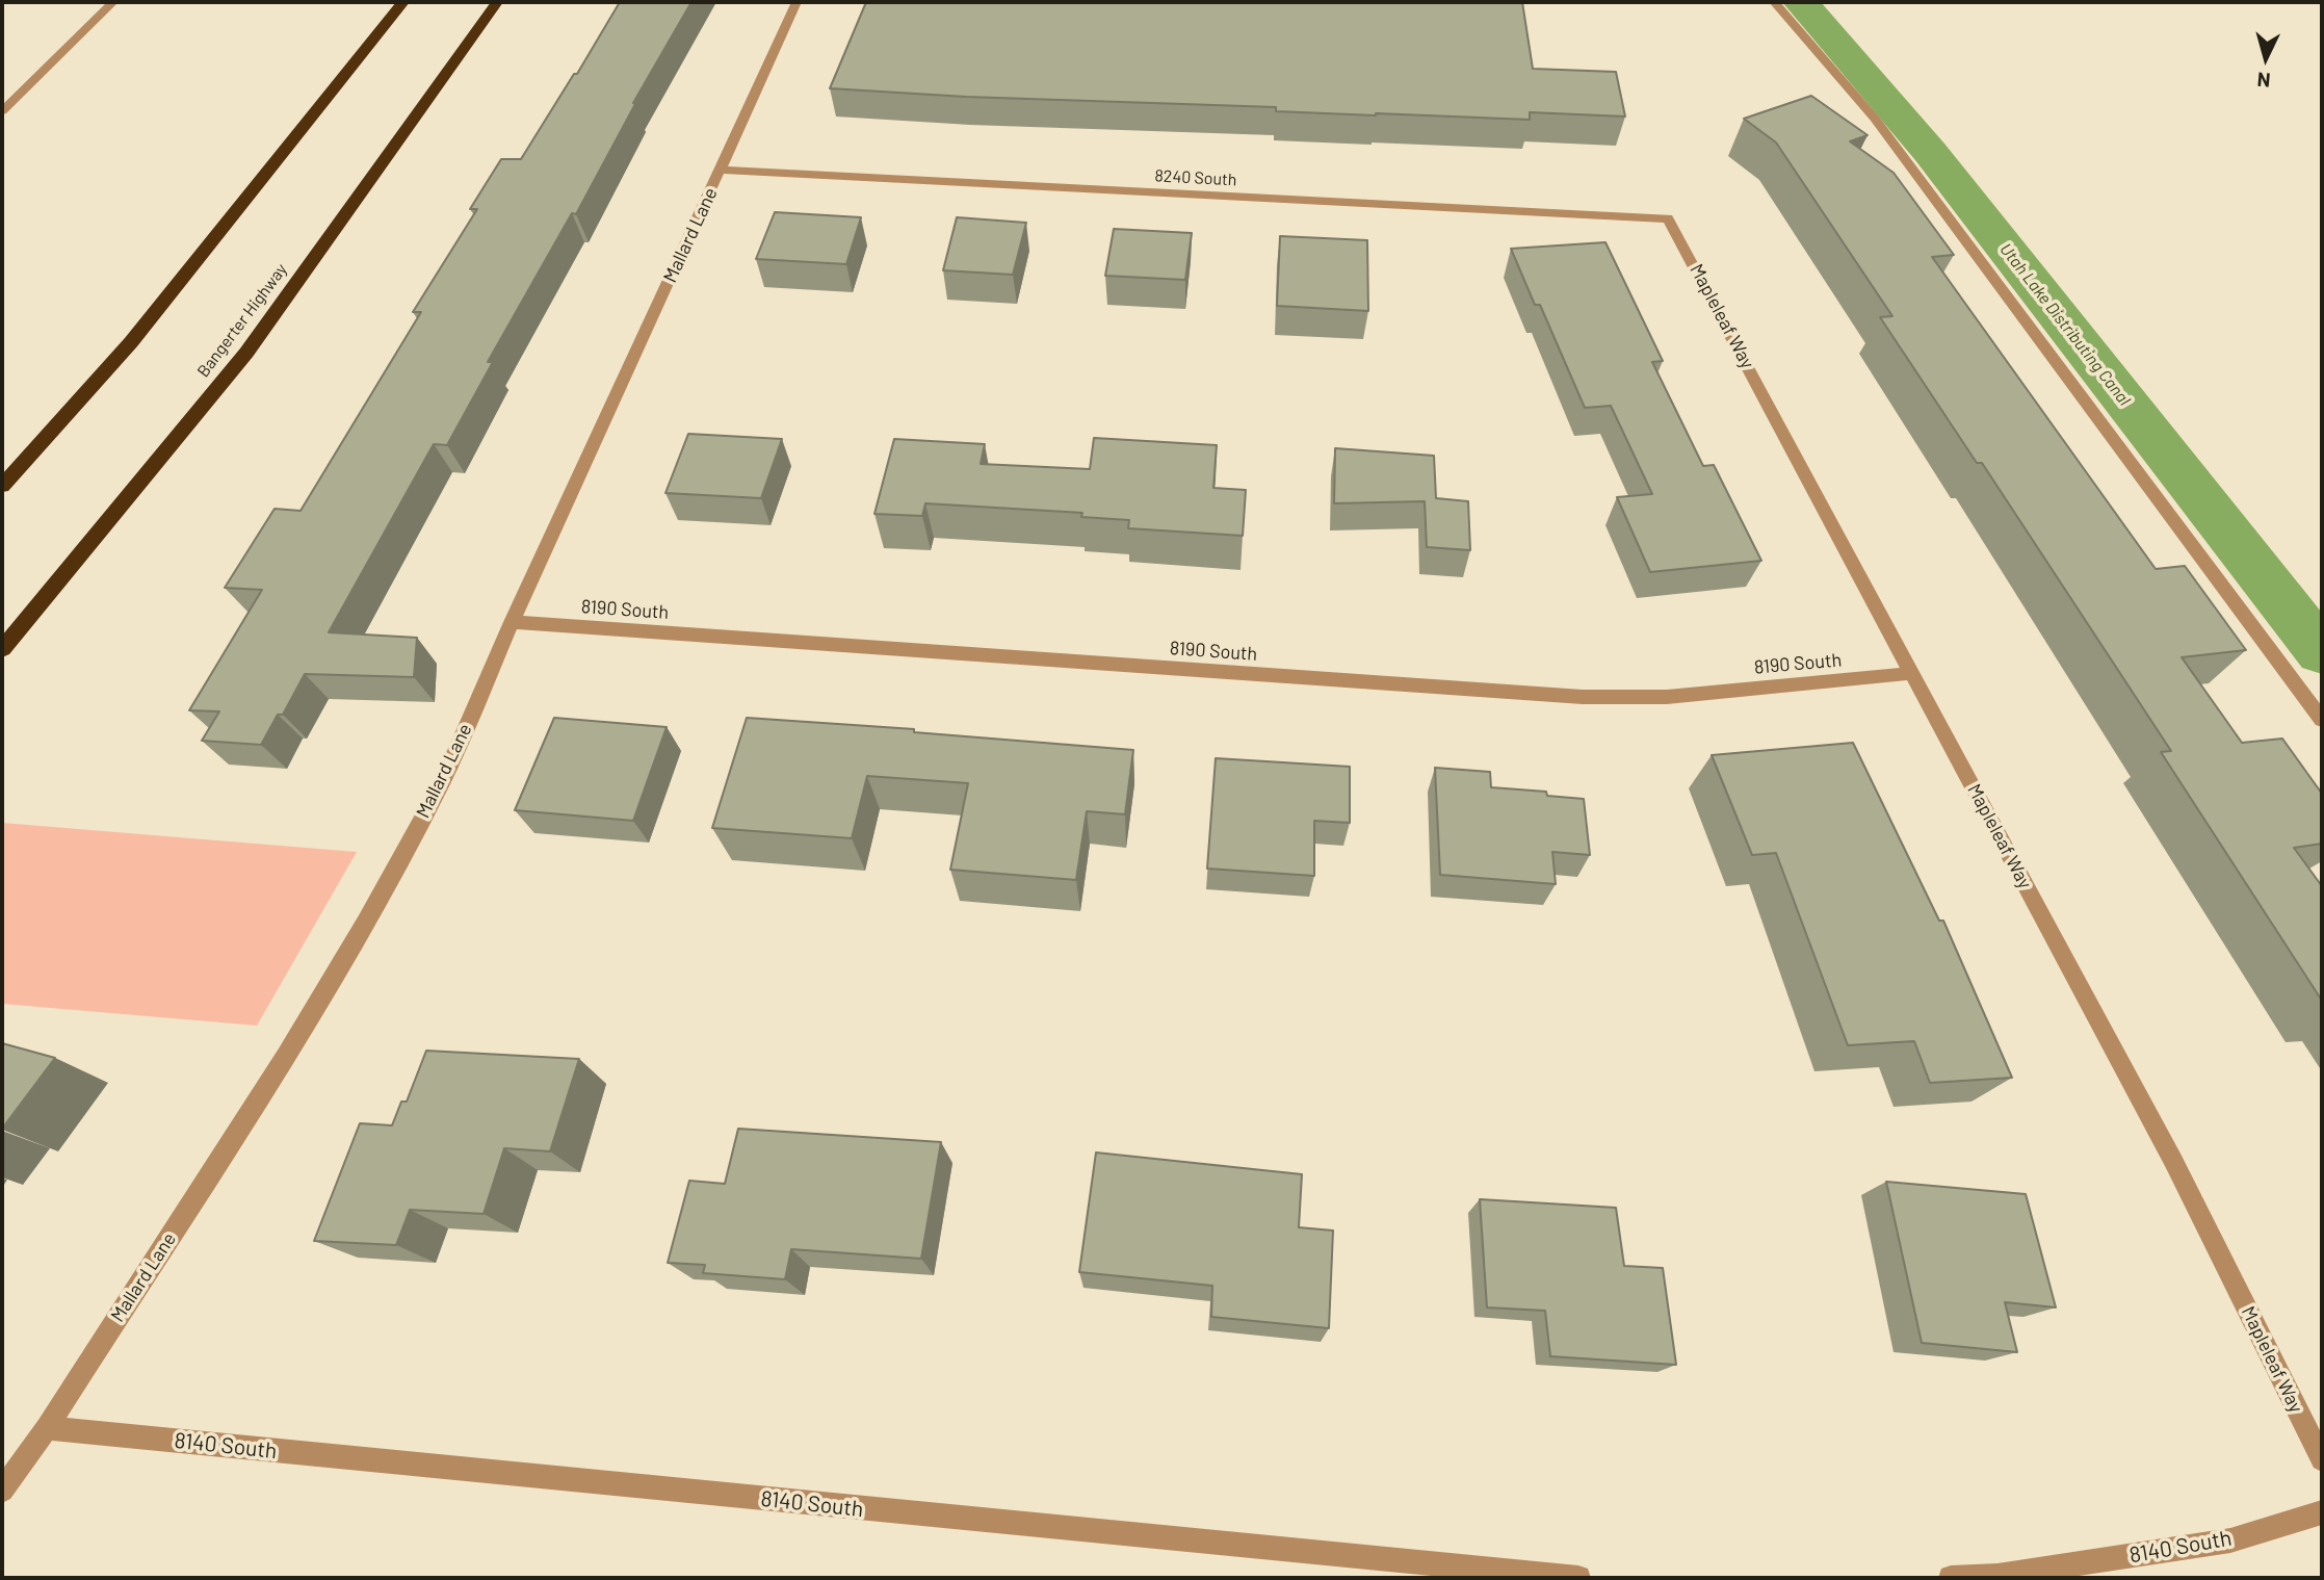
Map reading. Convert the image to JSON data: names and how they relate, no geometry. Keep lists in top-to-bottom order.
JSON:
{
  "streets": {
    "highway": ["Bangerter Highway"],
    "street": [
      "8240 South",
      "Mallard Lane",
      "Mapleleaf Way",
      "8190 South",
      "8140 South"
    ]
  },
  "crossings": [
    ["8240 South", "Mallard Lane"],
    ["8240 South", "Mapleleaf Way"],
    ["Mallard Lane", "8190 South"],
    ["Mallard Lane", "8140 South"],
    ["Mapleleaf Way", "8190 South"]
  ],
  "water": ["Utah Lake Distributing Canal"],
  "north": "bottom"
}
